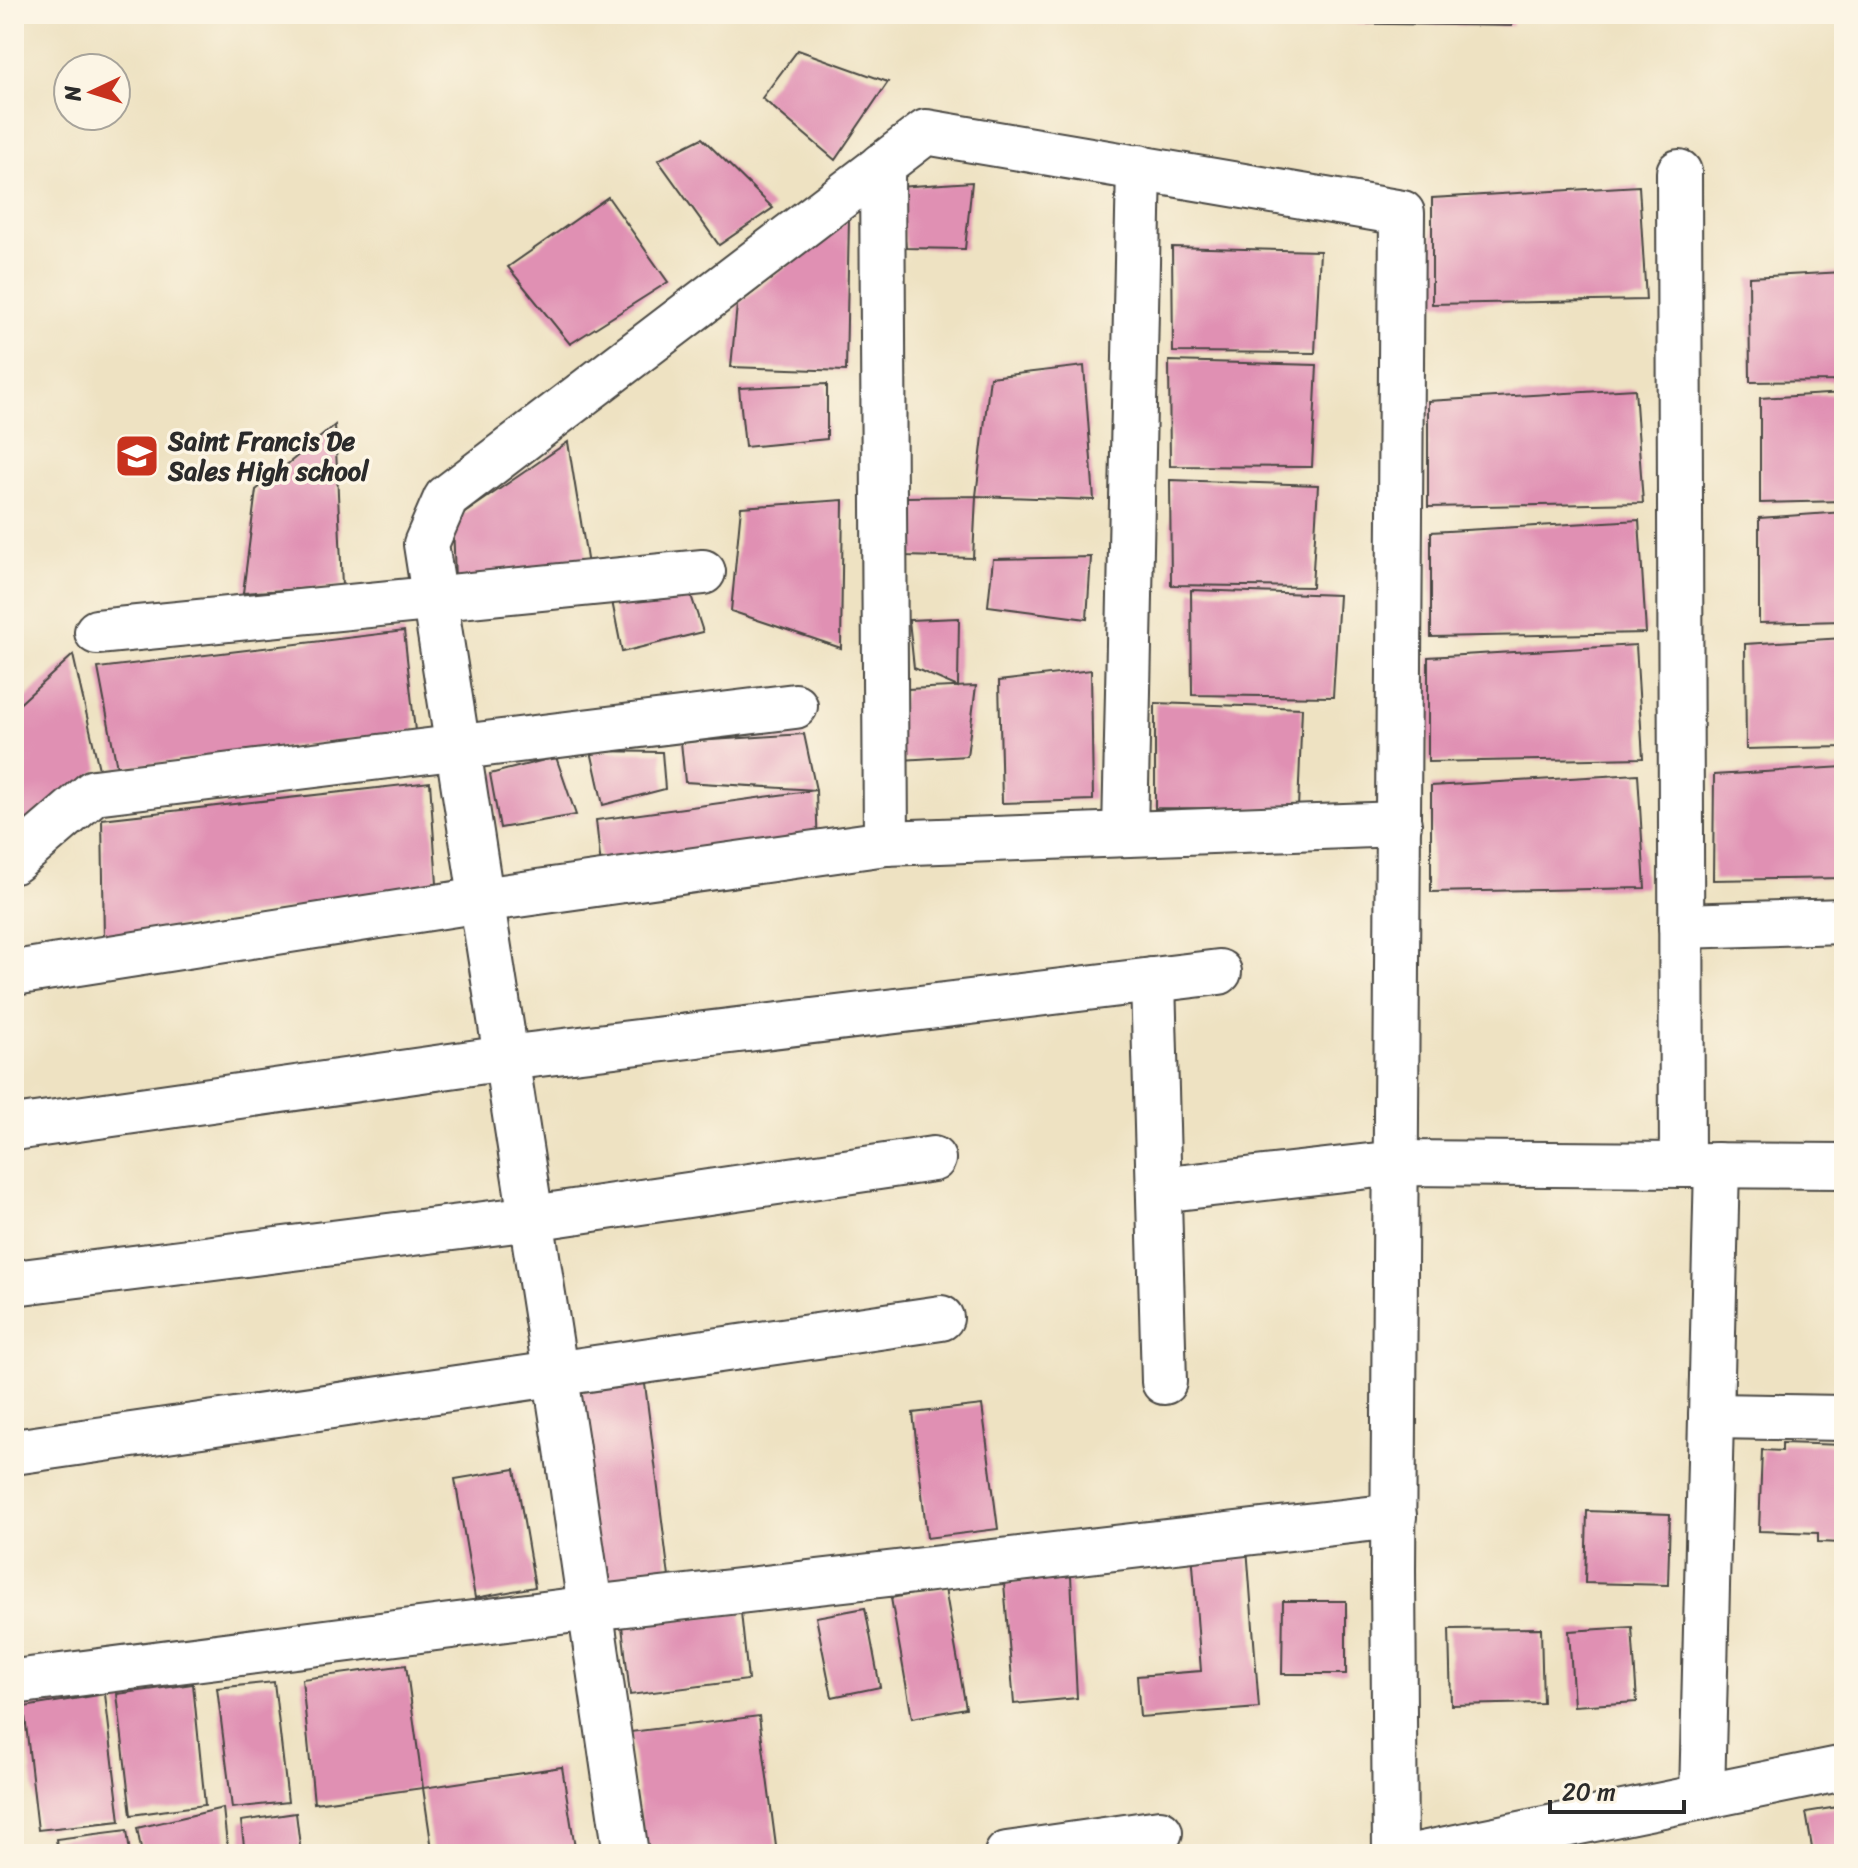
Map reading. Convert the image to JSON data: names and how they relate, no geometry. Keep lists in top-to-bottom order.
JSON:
{
  "places": {
    "school or university": ["Saint Francis De Sales High school"]
  },
  "scale_bar": "20 m",
  "north": "left"
}
